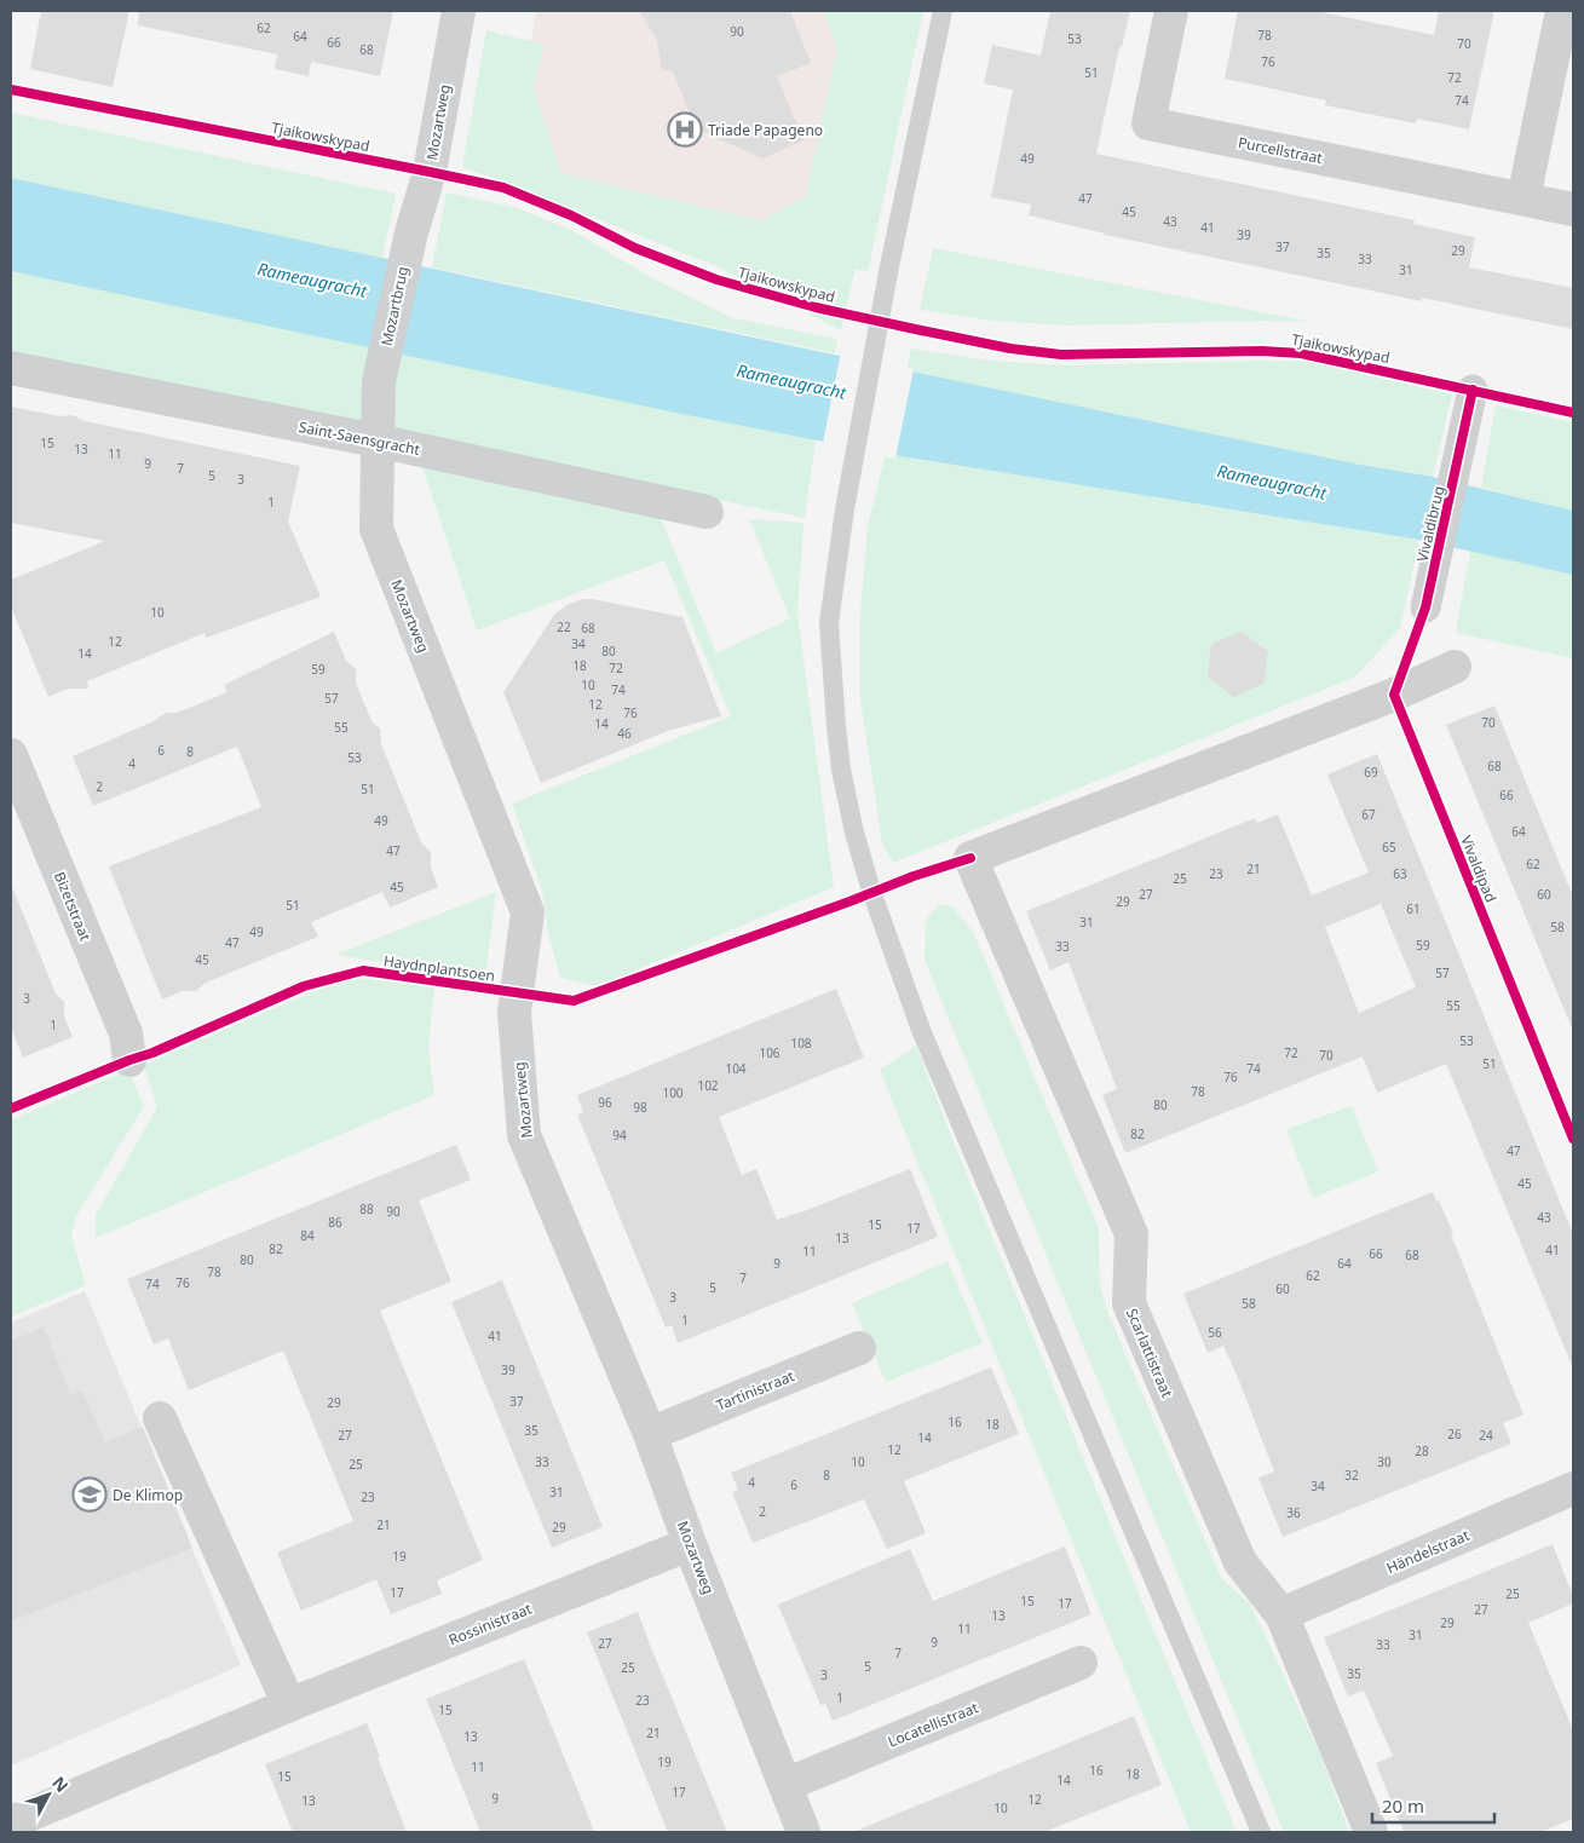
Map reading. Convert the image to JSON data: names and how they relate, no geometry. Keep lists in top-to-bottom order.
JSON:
{
  "streets": {
    "street": [
      "Mozartweg",
      "Purcellstraat",
      "Mozartbrug",
      "Saint-Saensgracht",
      "Vivaldibrug",
      "Bizetstraat",
      "Scarlattistraat",
      "Tartinistraat",
      "Händelstraat",
      "Rossinistraat",
      "Locatellistraat"
    ],
    "cycle path": ["Tjaikowskypad", "Vivaldipad", "Haydnplantsoen"]
  },
  "crossings": [
    ["Mozartweg", "Mozartbrug"],
    ["Mozartweg", "Saint-Saensgracht"],
    ["Mozartweg", "Tartinistraat"],
    ["Mozartweg", "Rossinistraat"],
    ["Mozartweg", "Locatellistraat"],
    ["Scarlattistraat", "Händelstraat"]
  ],
  "water": ["Rameaugracht"],
  "places": {
    "hospital": ["Triade Papageno"],
    "school or university": ["De Klimop"]
  },
  "house_numbers": [
    "62",
    "90",
    "78",
    "64",
    "53",
    "66",
    "70",
    "68",
    "76",
    "51",
    "72",
    "74",
    "49",
    "47",
    "45",
    "43",
    "41",
    "39",
    "37",
    "29",
    "35",
    "33",
    "31",
    "15",
    "13",
    "11",
    "9",
    "7",
    "5",
    "3",
    "1",
    "10",
    "22",
    "68",
    "12",
    "34",
    "80",
    "14",
    "18",
    "72",
    "59",
    "10",
    "74",
    "57",
    "12",
    "76",
    "70",
    "14",
    "55",
    "46",
    "6",
    "8",
    "53",
    "4",
    "68",
    "69",
    "2",
    "51",
    "66",
    "67",
    "49",
    "64",
    "65",
    "47",
    "62",
    "21",
    "23",
    "63",
    "25",
    "45",
    "27",
    "60",
    "29",
    "51",
    "61",
    "31",
    "58",
    "49",
    "47",
    "59",
    "33",
    "45",
    "57",
    "3",
    "55",
    "1",
    "53",
    "108",
    "106",
    "72",
    "70",
    "51",
    "104",
    "74",
    "76",
    "102",
    "78",
    "100",
    "96",
    "80",
    "98",
    "82",
    "94",
    "47",
    "45",
    "88",
    "90",
    "43",
    "86",
    "15",
    "17",
    "84",
    "13",
    "82",
    "41",
    "11",
    "66",
    "68",
    "80",
    "9",
    "64",
    "78",
    "62",
    "7",
    "76",
    "74",
    "5",
    "60",
    "3",
    "58",
    "1",
    "56",
    "41",
    "39",
    "37",
    "29",
    "16",
    "18",
    "35",
    "26",
    "27",
    "24",
    "14",
    "12",
    "28",
    "33",
    "10",
    "30",
    "25",
    "8",
    "32",
    "4",
    "6",
    "34",
    "31",
    "23",
    "2",
    "36",
    "21",
    "29",
    "19",
    "17",
    "25",
    "15",
    "17",
    "27",
    "13",
    "29",
    "11",
    "31",
    "9",
    "27",
    "33",
    "7",
    "5",
    "25",
    "35",
    "3",
    "1",
    "23",
    "15",
    "21",
    "13",
    "19",
    "11",
    "16",
    "18",
    "15",
    "14",
    "17",
    "9",
    "12",
    "13",
    "10"
  ],
  "scale_bar": "20 m",
  "north": "top right"
}
